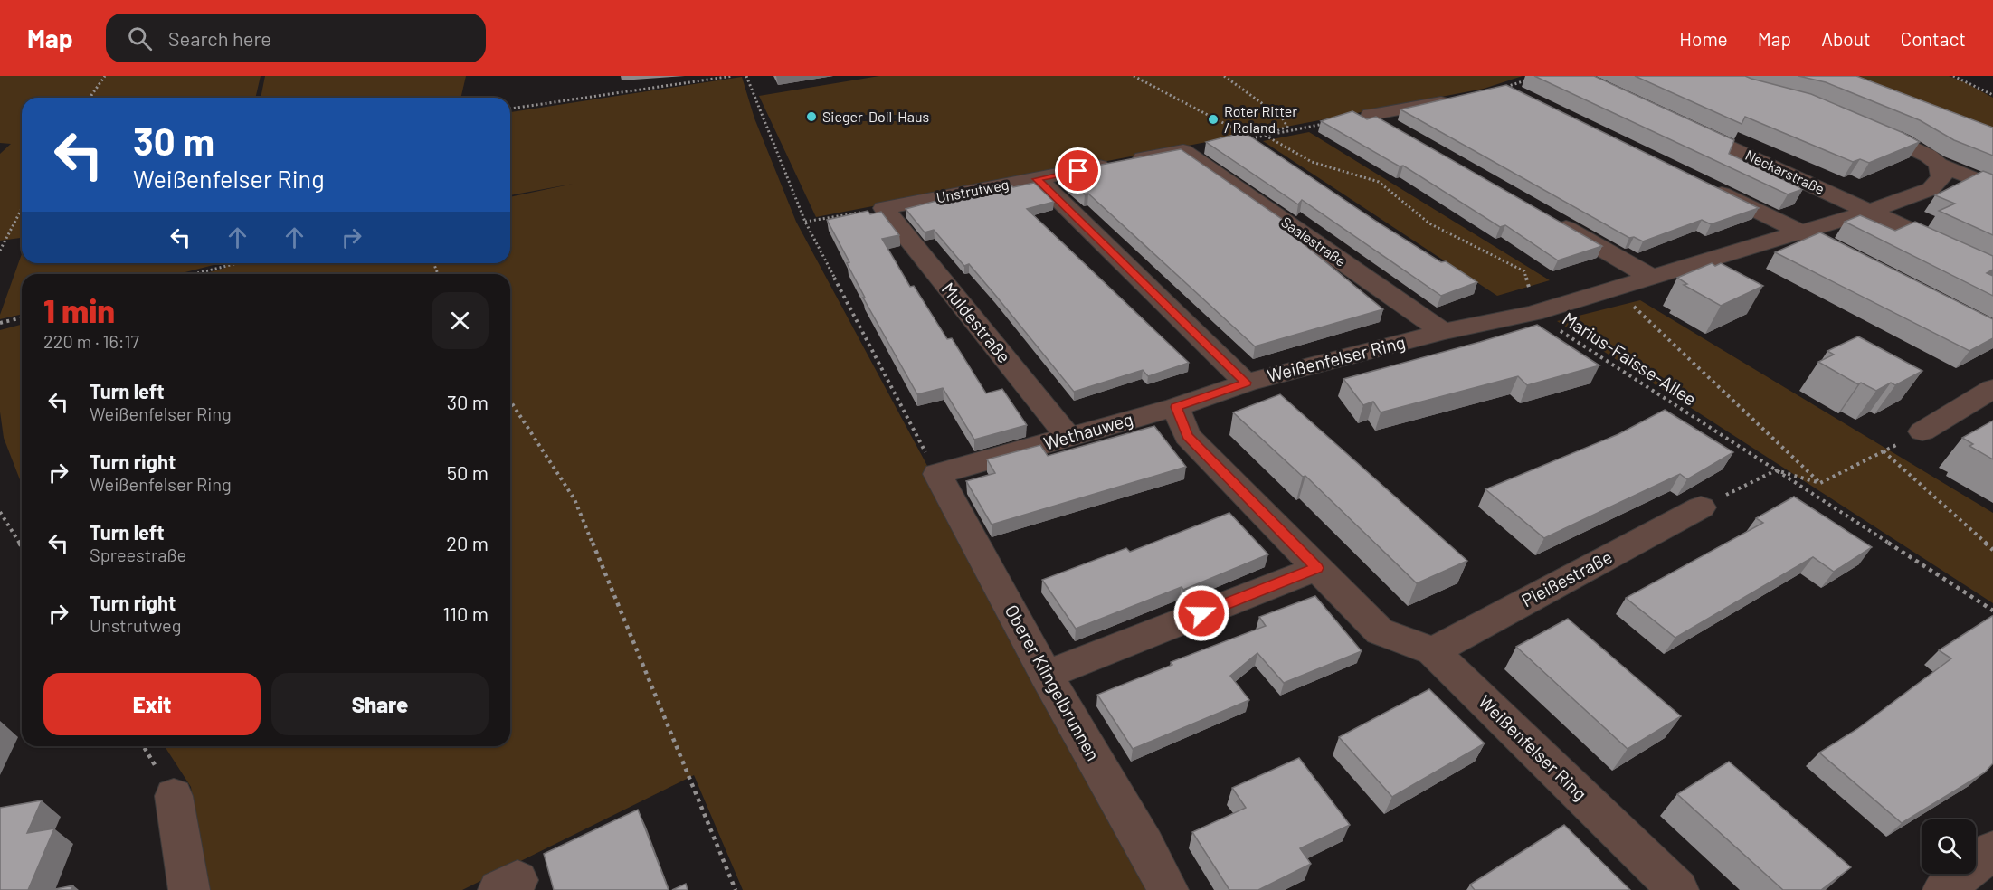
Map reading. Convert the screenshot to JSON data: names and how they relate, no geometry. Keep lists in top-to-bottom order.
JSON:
{
  "streets": {
    "street": [
      "Neckarstraße",
      "Unstrutweg",
      "Saalestraße",
      "Muldestraße",
      "Weißenfelser Ring",
      "Wethauweg",
      "Pleißestraße",
      "Oberer Klingelbrunnen"
    ],
    "path": ["Marius-Faisse-Allee"]
  },
  "crossings": [
    ["Neckarstraße", "Weißenfelser Ring"],
    ["Unstrutweg", "Saalestraße"],
    ["Unstrutweg", "Muldestraße"],
    ["Saalestraße", "Weißenfelser Ring"],
    ["Muldestraße", "Wethauweg"],
    ["Weißenfelser Ring", "Marius-Faisse-Allee"],
    ["Weißenfelser Ring", "Wethauweg"],
    ["Weißenfelser Ring", "Pleißestraße"],
    ["Wethauweg", "Oberer Klingelbrunnen"]
  ],
  "places": ["Sieger-Doll-Haus", "Roter Ritter / Roland"],
  "page": {
    "header": "Map",
    "search": "Search here",
    "nav": [
      "Home",
      "Map",
      "About",
      "Contact"
    ],
    "turn": ["30 m", "Weißenfelser Ring"],
    "heading": ["1 min", "220 m · 16:17"],
    "list": [
      {
        "name": "Turn left",
        "note": "Weißenfelser Ring",
        "value": "30 m"
      },
      {
        "name": "Turn right",
        "note": "Weißenfelser Ring",
        "value": "50 m"
      },
      {
        "name": "Turn left",
        "note": "Spreestraße",
        "value": "20 m"
      },
      {
        "name": "Turn right",
        "note": "Unstrutweg",
        "value": "110 m"
      }
    ],
    "buttons": ["Exit", "Share"]
  }
}
